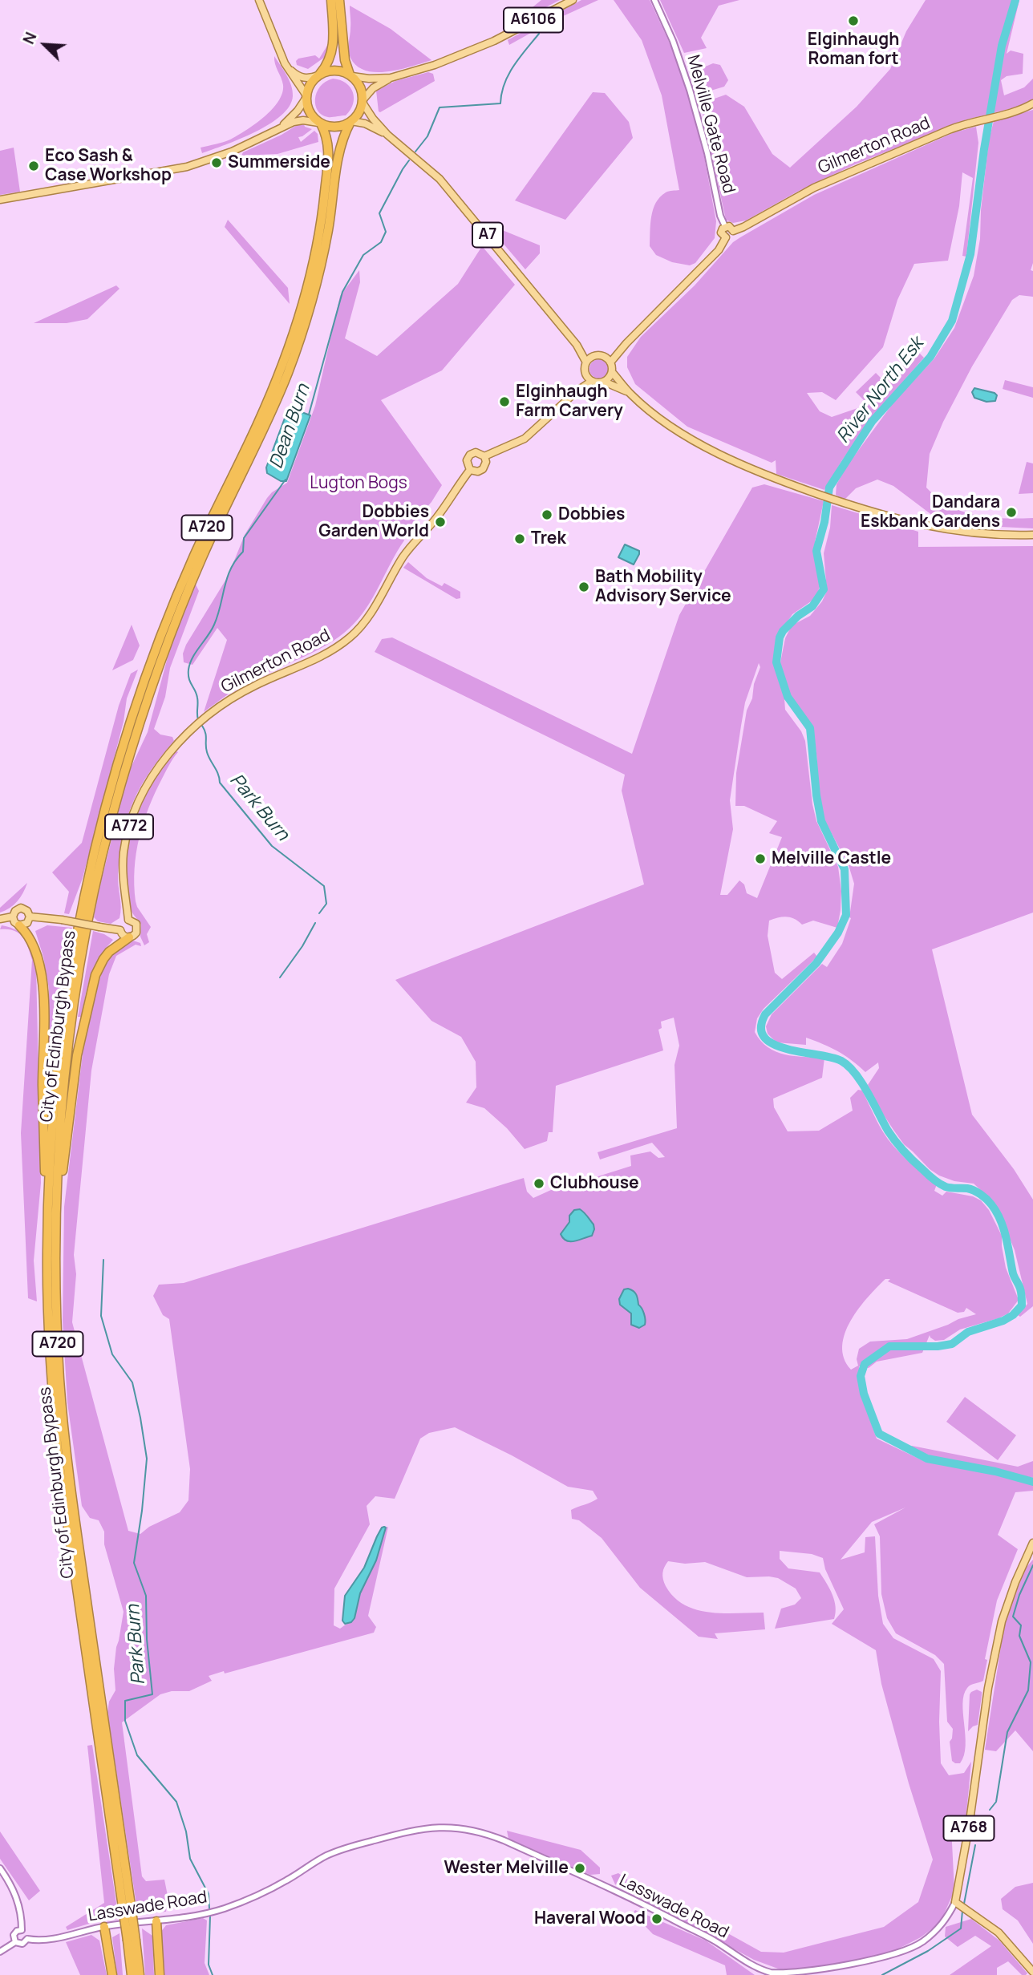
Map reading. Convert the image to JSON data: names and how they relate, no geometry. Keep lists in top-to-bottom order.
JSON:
{
  "streets": {
    "highway": ["A720", "City of Edinburgh Bypass"],
    "main road": [
      "A6106",
      "Gilmerton Road",
      "A7",
      "A772",
      "A768",
      "Lasswade Road"
    ],
    "street": ["Melville Gate Road"]
  },
  "crossings": [
    ["A6106", "A7"],
    ["A6106", "City of Edinburgh Bypass"],
    ["Melville Gate Road", "Gilmerton Road"],
    ["Gilmerton Road", "A772"],
    ["A7", "A772"],
    ["A7", "City of Edinburgh Bypass"]
  ],
  "water": ["River North Esk", "Dean Burn", "Park Burn"],
  "parks": ["Lugton Bogs"],
  "places": [
    "Elginhaugh Roman fort",
    "Summerside",
    "Eco Sash & Case Workshop",
    "Elginhaugh Farm Carvery",
    "Dandara Eskbank Gardens",
    "Dobbies",
    "Dobbies Garden World",
    "Trek",
    "Bath Mobility Advisory Service",
    "Melville Castle",
    "Clubhouse",
    "Wester Melville",
    "Haveral Wood"
  ],
  "north": "top left"
}
